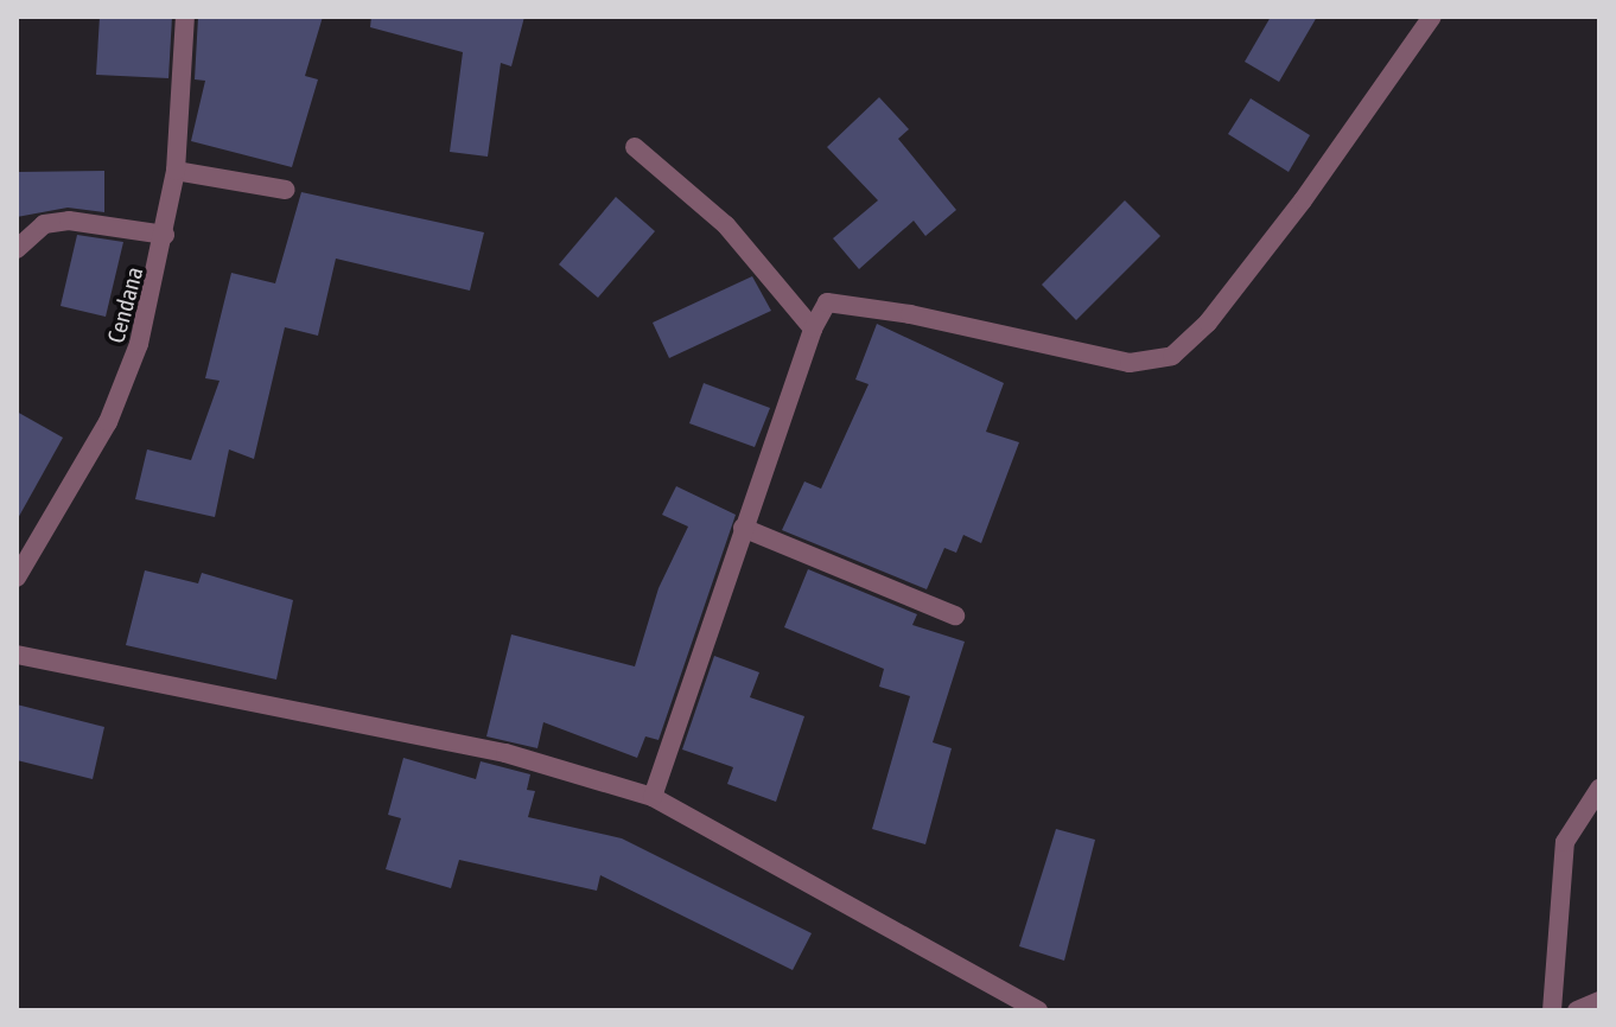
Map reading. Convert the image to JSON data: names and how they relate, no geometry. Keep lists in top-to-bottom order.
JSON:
{
  "streets": {
    "street": ["Cendana"]
  }
}
